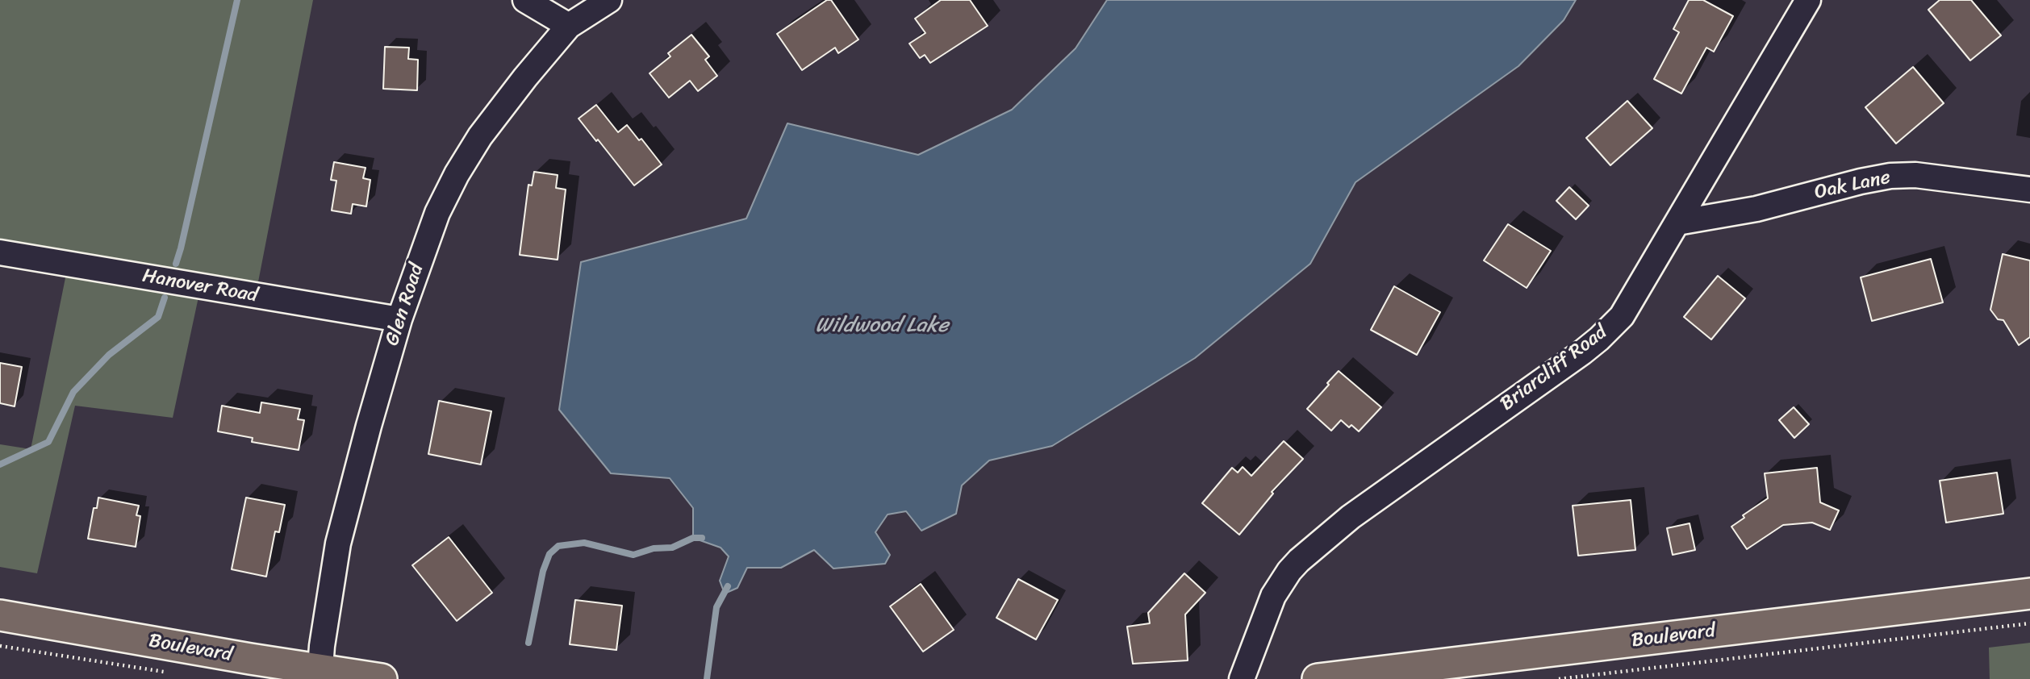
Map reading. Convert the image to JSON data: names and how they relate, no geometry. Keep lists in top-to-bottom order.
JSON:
{
  "streets": {
    "main road": ["Boulevard"],
    "street": [
      "Oak Lane",
      "Hanover Road",
      "Glen Road",
      "Briarcliff Road"
    ]
  },
  "crossings": [
    ["Oak Lane", "Briarcliff Road"],
    ["Hanover Road", "Glen Road"],
    ["Glen Road", "Boulevard"]
  ],
  "water": ["Wildwood Lake"]
}
